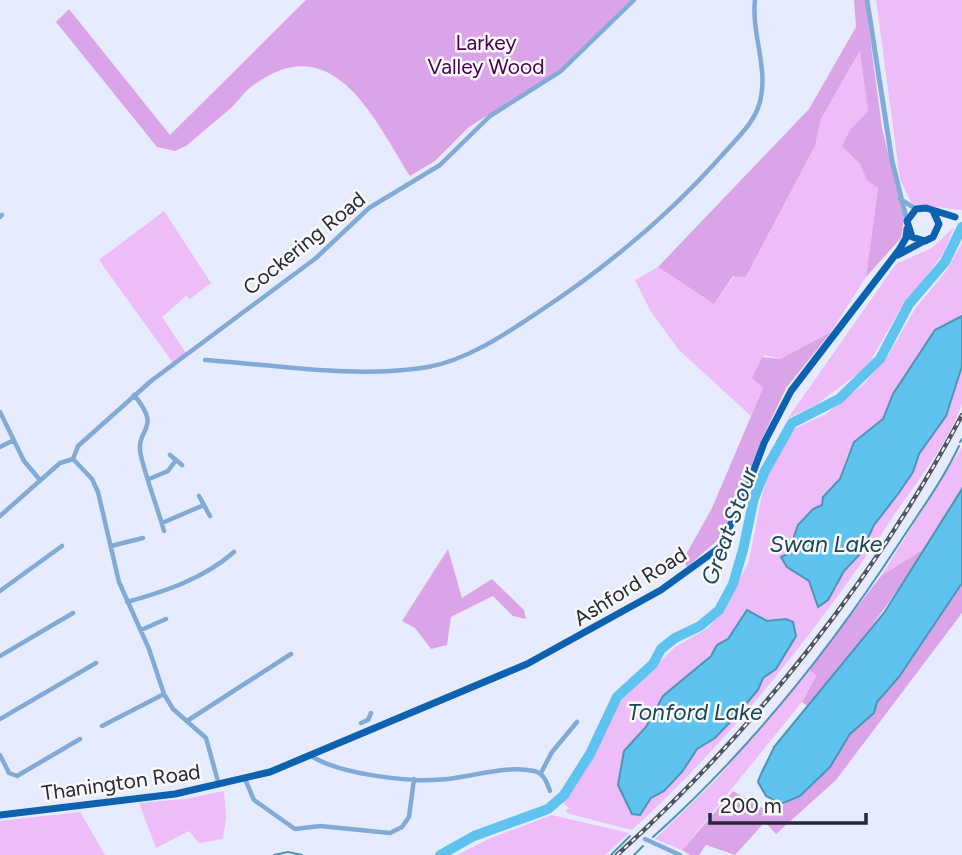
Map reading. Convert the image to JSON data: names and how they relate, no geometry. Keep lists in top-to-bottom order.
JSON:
{
  "streets": {
    "highway": ["Ashford Road", "Thanington Road"],
    "street": ["Cockering Road"]
  },
  "crossings": [
    ["Ashford Road", "Thanington Road"]
  ],
  "water": ["Great Stour", "Swan Lake", "Tonford Lake"],
  "parks": ["Larkey Valley Wood"],
  "scale_bar": "200 m"
}
